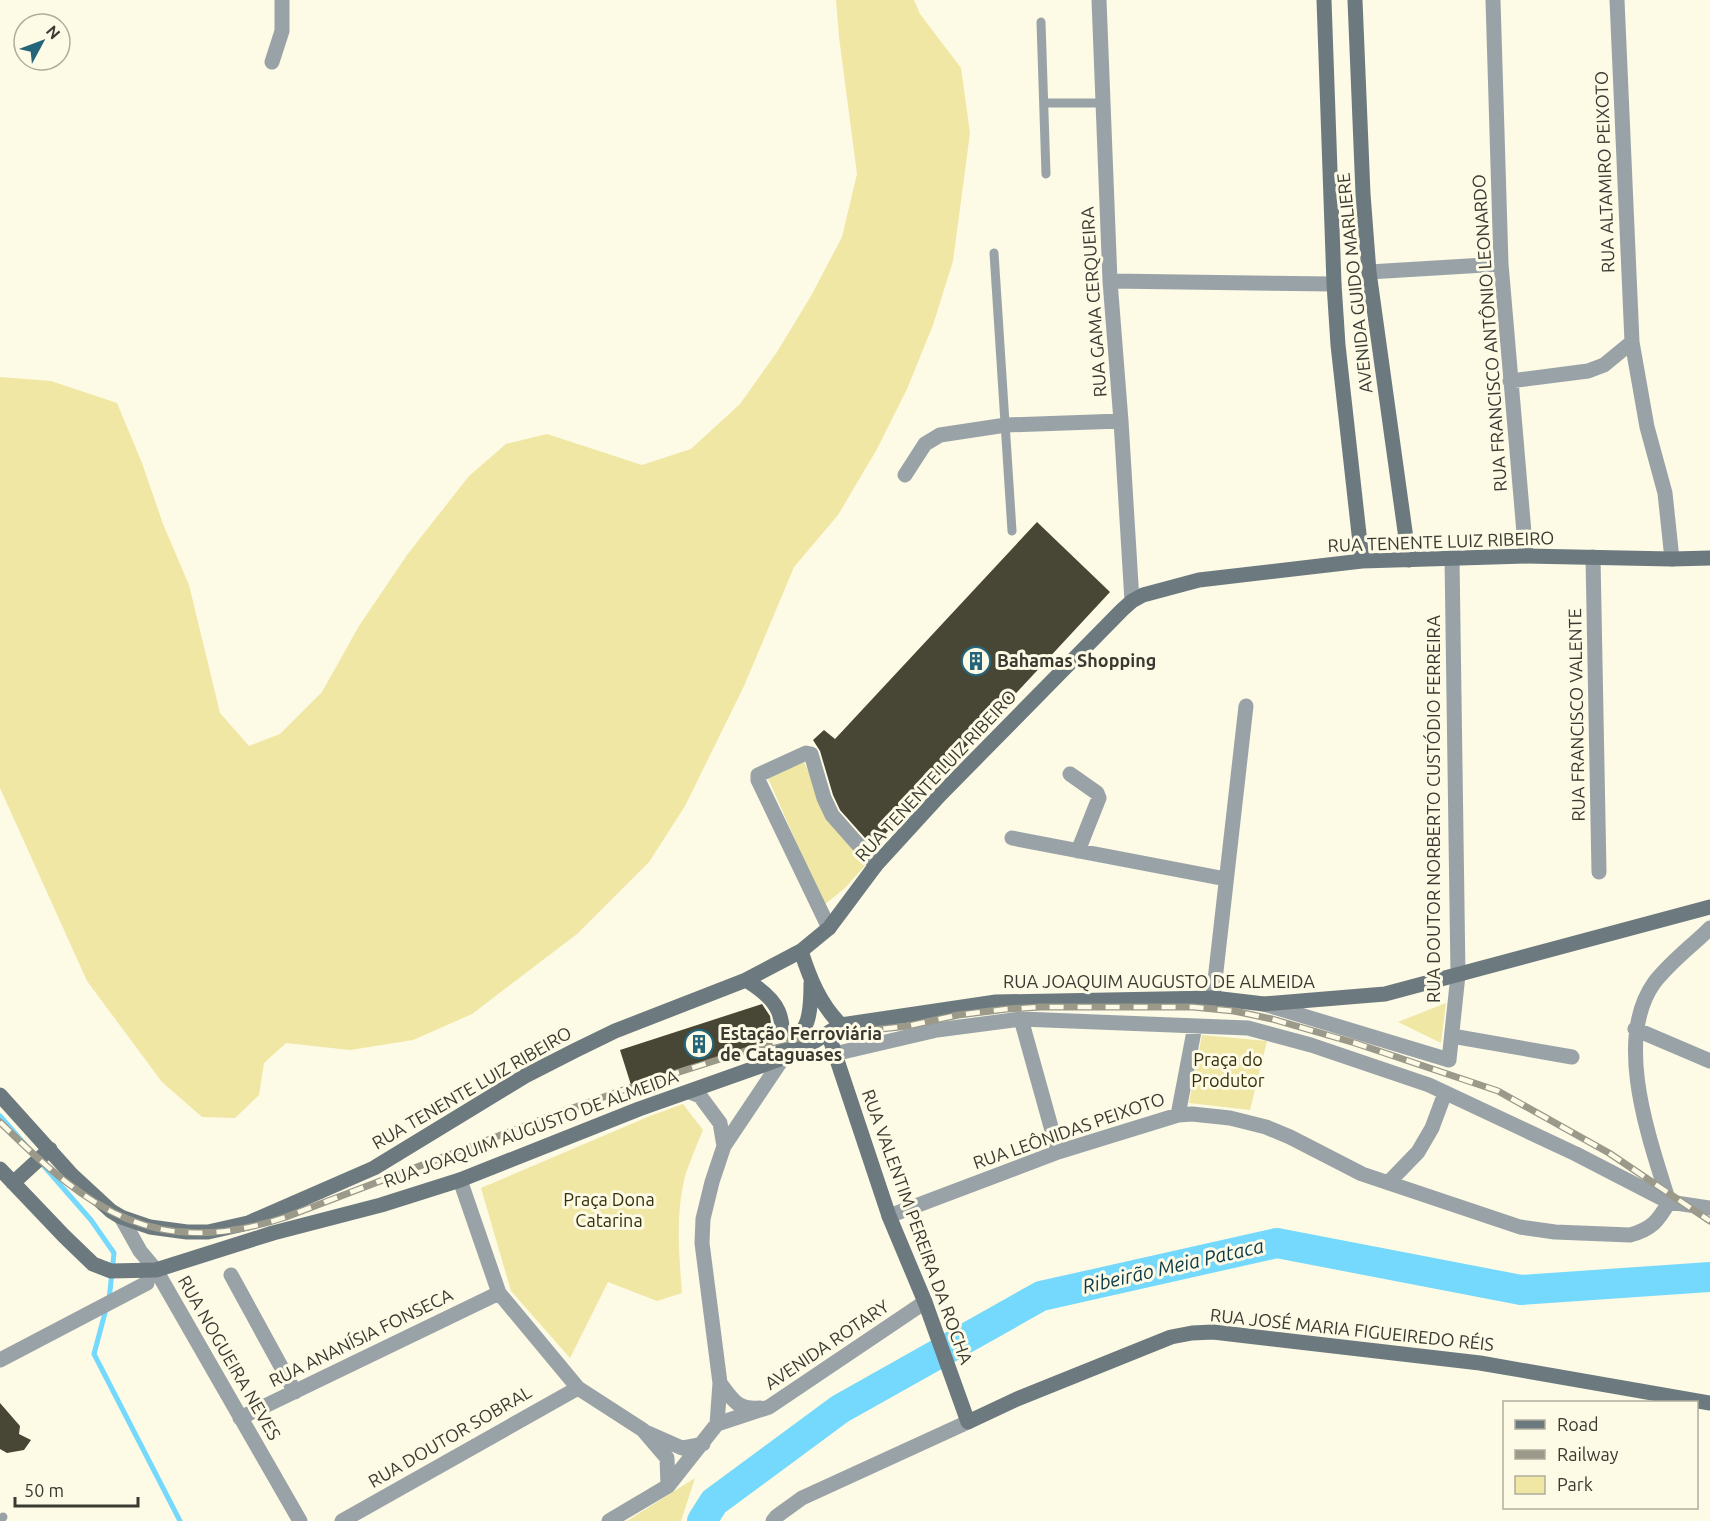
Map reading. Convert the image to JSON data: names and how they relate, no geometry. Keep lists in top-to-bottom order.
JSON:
{
  "streets": {
    "main road": [
      "AVENIDA GUIDO MARLIERE",
      "RUA TENENTE LUIZ RIBEIRO",
      "RUA JOAQUIM AUGUSTO DE ALMEIDA",
      "RUA VALENTIM PEREIRA DA ROCHA",
      "RUA JOSÉ MARIA FIGUEIREDO RÉIS"
    ],
    "street": [
      "RUA ALTAMIRO PEIXOTO",
      "RUA GAMA CERQUEIRA",
      "RUA FRANCISCO ANTÔNIO LEONARDO",
      "RUA FRANCISCO VALENTE",
      "RUA DOUTOR NORBERTO CUSTÓDIO FERREIRA",
      "RUA LEÔNIDAS PEIXOTO",
      "RUA ANANÍSIA FONSECA",
      "AVENIDA ROTARY",
      "RUA NOGUEIRA NEVES",
      "RUA DOUTOR SOBRAL"
    ]
  },
  "crossings": [
    ["RUA ALTAMIRO PEIXOTO", "RUA TENENTE LUIZ RIBEIRO"],
    ["AVENIDA GUIDO MARLIERE", "RUA TENENTE LUIZ RIBEIRO"],
    ["RUA GAMA CERQUEIRA", "RUA TENENTE LUIZ RIBEIRO"],
    ["RUA FRANCISCO ANTÔNIO LEONARDO", "RUA TENENTE LUIZ RIBEIRO"],
    ["RUA TENENTE LUIZ RIBEIRO", "RUA FRANCISCO VALENTE"],
    ["RUA TENENTE LUIZ RIBEIRO", "RUA DOUTOR NORBERTO CUSTÓDIO FERREIRA"],
    ["RUA TENENTE LUIZ RIBEIRO", "RUA NOGUEIRA NEVES"],
    ["RUA DOUTOR NORBERTO CUSTÓDIO FERREIRA", "RUA JOAQUIM AUGUSTO DE ALMEIDA"],
    ["RUA JOAQUIM AUGUSTO DE ALMEIDA", "RUA VALENTIM PEREIRA DA ROCHA"],
    ["RUA JOAQUIM AUGUSTO DE ALMEIDA", "RUA NOGUEIRA NEVES"],
    ["RUA LEÔNIDAS PEIXOTO", "RUA VALENTIM PEREIRA DA ROCHA"],
    ["RUA VALENTIM PEREIRA DA ROCHA", "RUA JOSÉ MARIA FIGUEIREDO RÉIS"],
    ["RUA VALENTIM PEREIRA DA ROCHA", "AVENIDA ROTARY"],
    ["RUA ANANÍSIA FONSECA", "RUA NOGUEIRA NEVES"]
  ],
  "water": ["Ribeirão Meia Pataca"],
  "parks": ["Praça do Produtor", "Praça Dona Catarina"],
  "places": {
    "building": ["Bahamas Shopping", "Estação Ferroviária de Cataguases"]
  },
  "legend": ["Road", "Railway", "Park"],
  "scale_bar": "50 m",
  "north": "top right"
}
